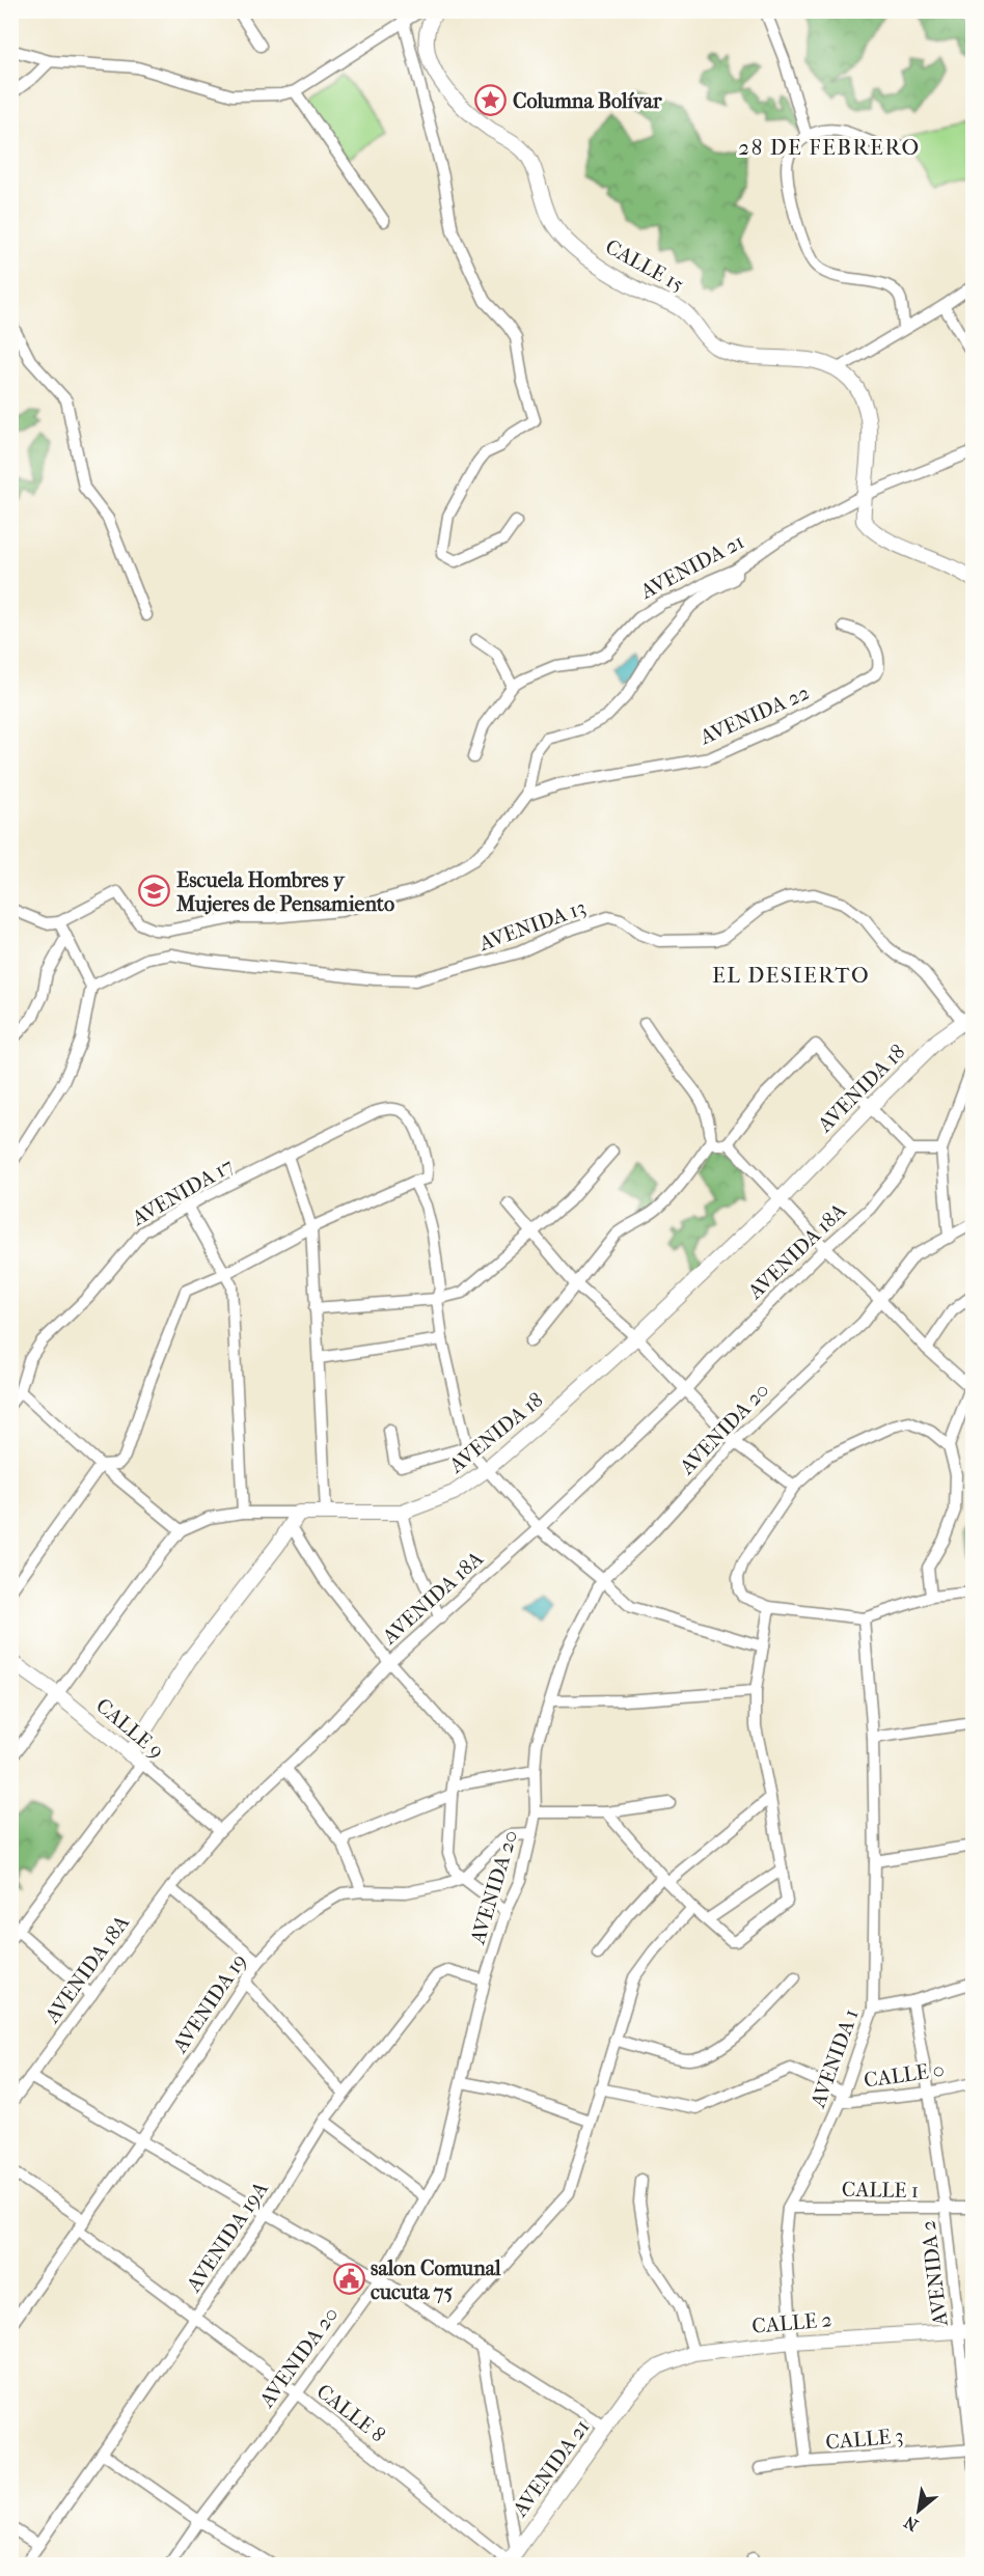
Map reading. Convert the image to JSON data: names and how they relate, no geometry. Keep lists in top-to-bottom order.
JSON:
{
  "streets": {
    "main road": [
      "CALLE 15",
      "AVENIDA 21",
      "AVENIDA 18",
      "CALLE 9",
      "CALLE 2"
    ],
    "street": [
      "AVENIDA 22",
      "AVENIDA 13",
      "AVENIDA 17",
      "AVENIDA 18A",
      "AVENIDA 20",
      "AVENIDA 19",
      "AVENIDA 1",
      "CALLE 0",
      "CALLE 1",
      "AVENIDA 19A",
      "AVENIDA 2",
      "CALLE 8",
      "CALLE 3"
    ]
  },
  "crossings": [
    ["CALLE 15", "AVENIDA 21"],
    ["AVENIDA 21", "CALLE 2"],
    ["AVENIDA 21", "CALLE 8"],
    ["AVENIDA 13", "AVENIDA 18"],
    ["AVENIDA 18", "CALLE 9"],
    ["AVENIDA 18A", "CALLE 9"],
    ["AVENIDA 20", "AVENIDA 19"],
    ["AVENIDA 20", "AVENIDA 19A"],
    ["AVENIDA 20", "CALLE 8"],
    ["AVENIDA 19", "CALLE 8"],
    ["AVENIDA 1", "CALLE 0"],
    ["AVENIDA 1", "CALLE 1"],
    ["AVENIDA 1", "CALLE 2"],
    ["AVENIDA 1", "CALLE 3"],
    ["CALLE 0", "AVENIDA 2"],
    ["CALLE 1", "AVENIDA 2"],
    ["AVENIDA 19A", "CALLE 8"],
    ["AVENIDA 2", "CALLE 2"],
    ["AVENIDA 2", "CALLE 3"]
  ],
  "districts": ["28 DE FEBRERO", "EL DESIERTO"],
  "places": {
    "place": ["Columna Bolívar"],
    "school or university": ["Escuela Hombres y Mujeres de Pensamiento"],
    "public building": ["salon Comunal cucuta 75"]
  },
  "north": "bottom left"
}
